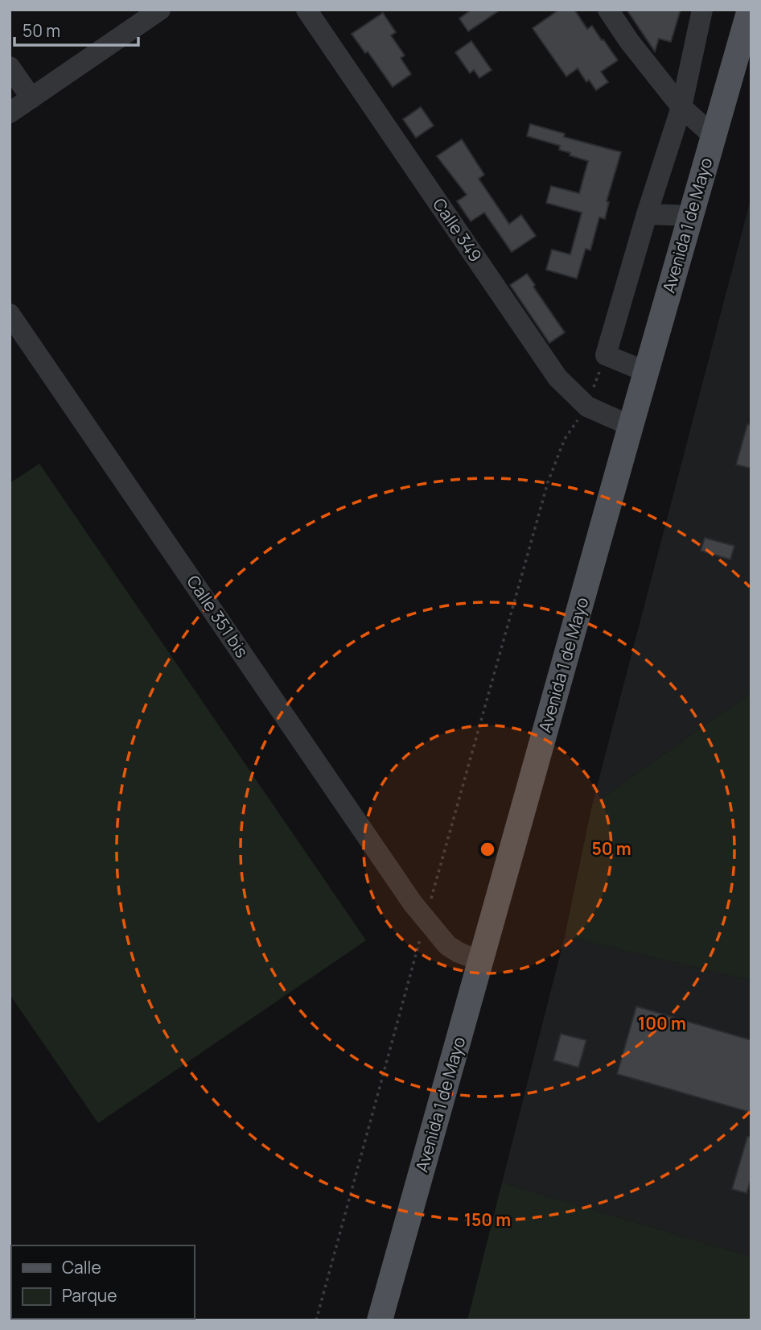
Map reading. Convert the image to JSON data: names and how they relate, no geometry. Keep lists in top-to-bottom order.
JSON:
{
  "streets": {
    "main road": ["Avenida 1 de Mayo"],
    "street": ["Calle 349", "Calle 351 bis"]
  },
  "crossings": [
    ["Avenida 1 de Mayo", "Calle 349"],
    ["Avenida 1 de Mayo", "Calle 351 bis"]
  ],
  "legend": ["Calle", "Parque"],
  "scale_bar": "50 m",
  "rings": ["50 m", "100 m", "150 m"]
}
